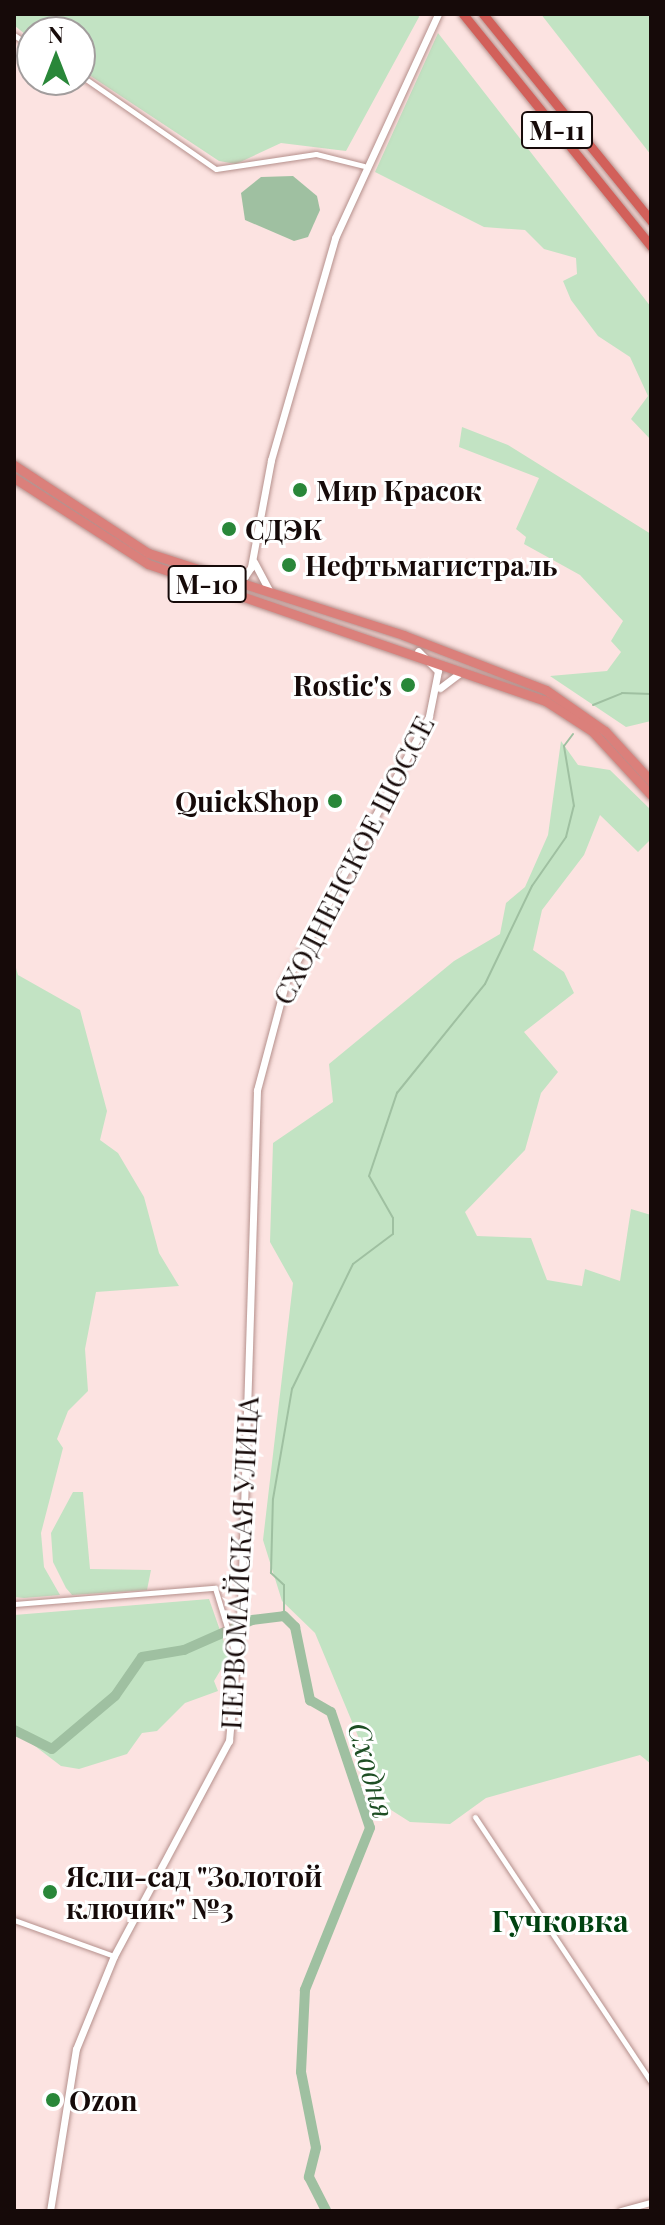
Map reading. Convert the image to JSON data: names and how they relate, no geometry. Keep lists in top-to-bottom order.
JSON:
{
  "streets": {
    "highway": ["М-11", "М-10"],
    "main road": ["СХОДНЕНСКОЕ ШОССЕ", "ПЕРВОМАЙСКАЯ УЛИЦА"]
  },
  "crossings": [
    ["М-10", "СХОДНЕНСКОЕ ШОССЕ"],
    ["СХОДНЕНСКОЕ ШОССЕ", "ПЕРВОМАЙСКАЯ УЛИЦА"]
  ],
  "districts": ["Гучковка"],
  "water": ["Сходня"],
  "places": [
    "Мир Красок",
    "СДЭК",
    "Нефтьмагистраль",
    "Rostic's",
    "QuickShop",
    "Ясли-сад \"Золотой ключик\" №3",
    "Ozon"
  ],
  "north": "top"
}
